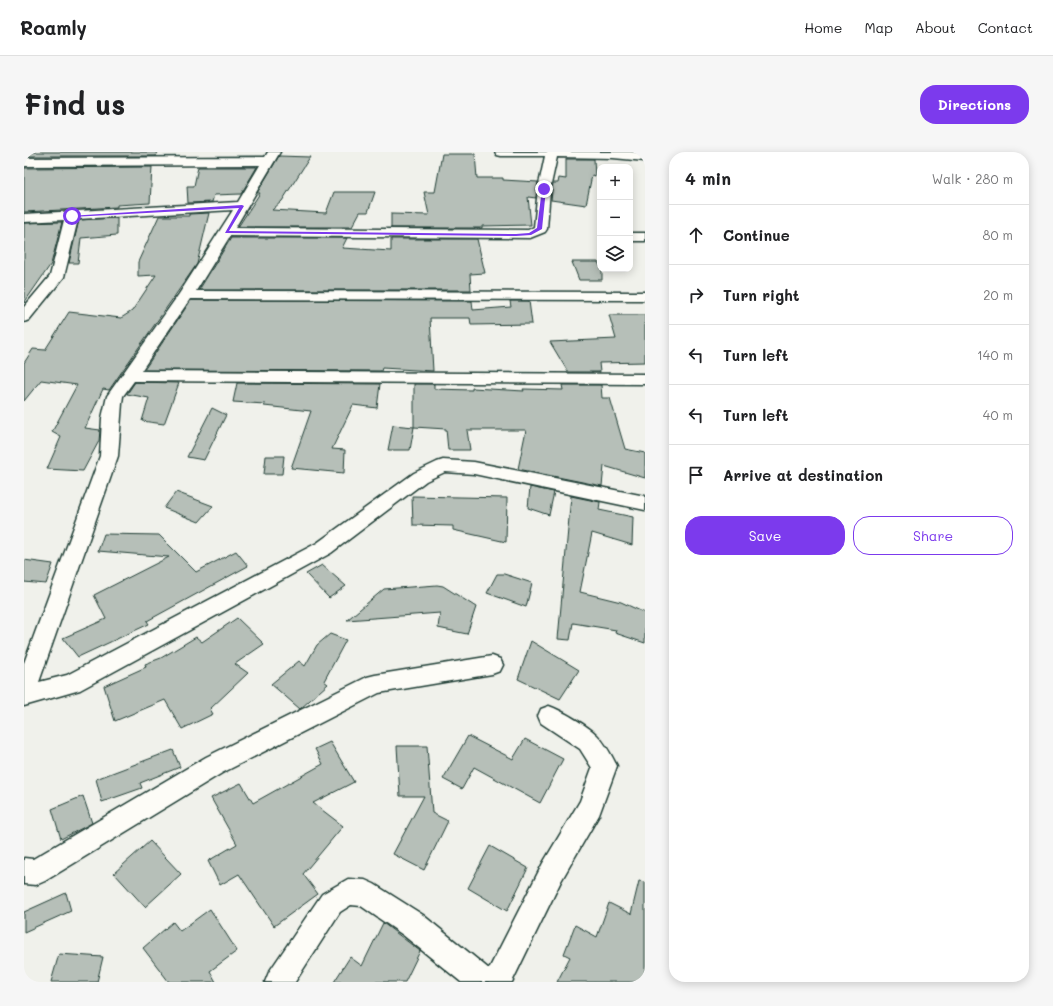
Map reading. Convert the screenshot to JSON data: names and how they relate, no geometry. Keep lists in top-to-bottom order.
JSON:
{
  "page": {
    "header": "Roamly",
    "nav": [
      "Home",
      "Map",
      "About",
      "Contact"
    ],
    "buttons": [
      "Directions",
      ["Save", "Share"]
    ],
    "title": "Find us",
    "heading": ["4 min", "Walk · 280 m"],
    "map_buttons": ["+", "−"],
    "list": [
      ["Continue", "80 m"],
      ["Turn right", "20 m"],
      ["Turn left", "140 m"],
      ["Turn left", "40 m"],
      "Arrive at destination"
    ]
  }
}
